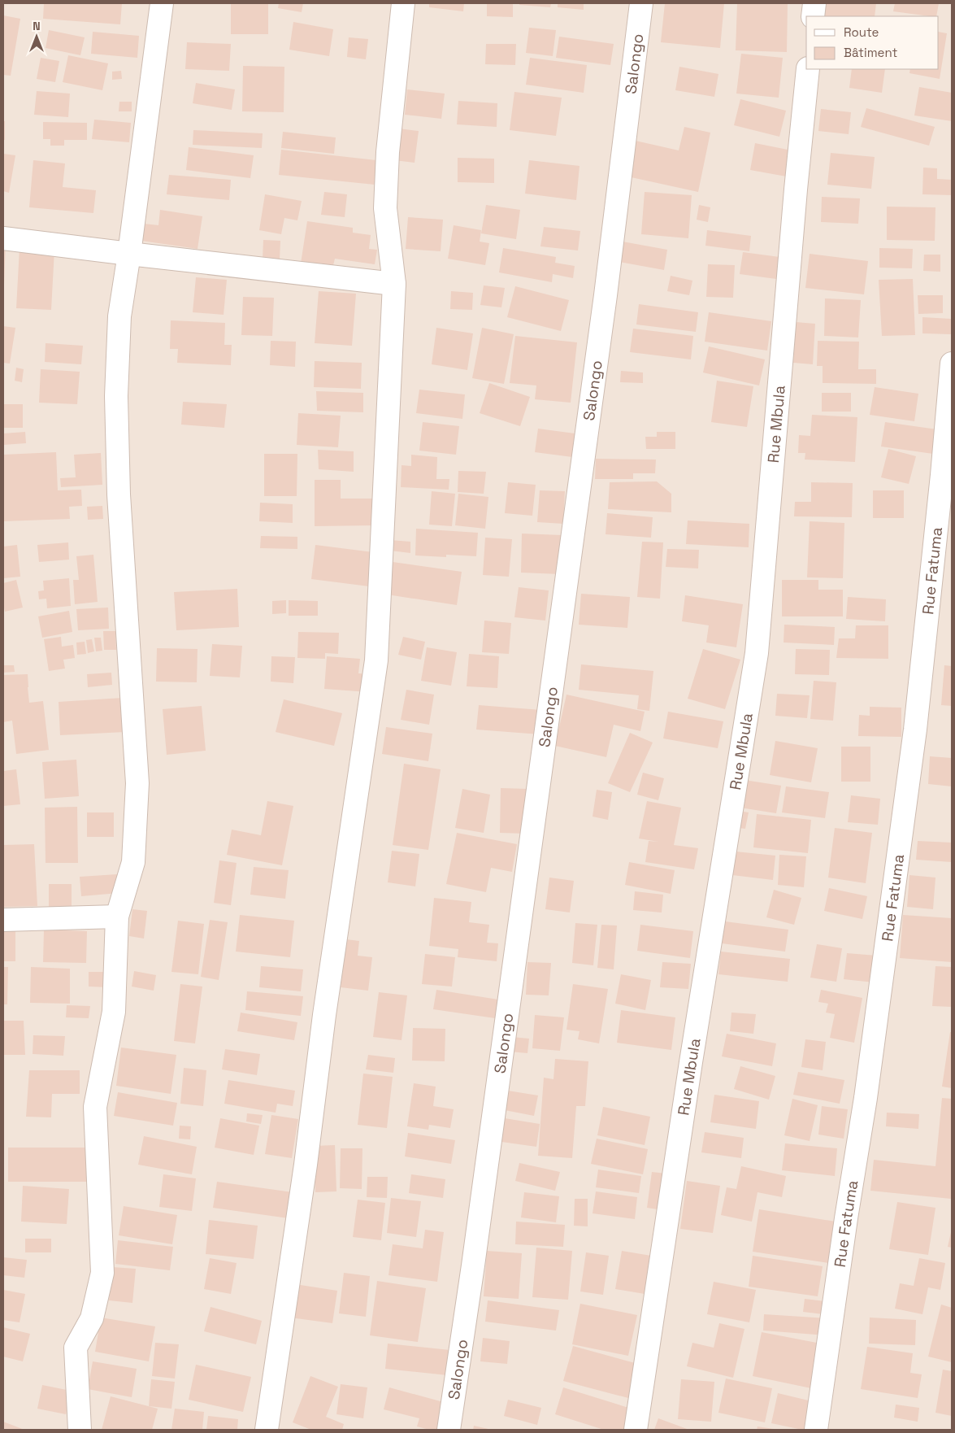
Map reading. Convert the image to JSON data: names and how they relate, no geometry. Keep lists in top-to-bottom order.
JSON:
{
  "streets": {
    "street": ["Salongo", "Rue Mbula", "Rue Fatuma"]
  },
  "legend": ["Route", "Bâtiment"],
  "north": "top"
}
